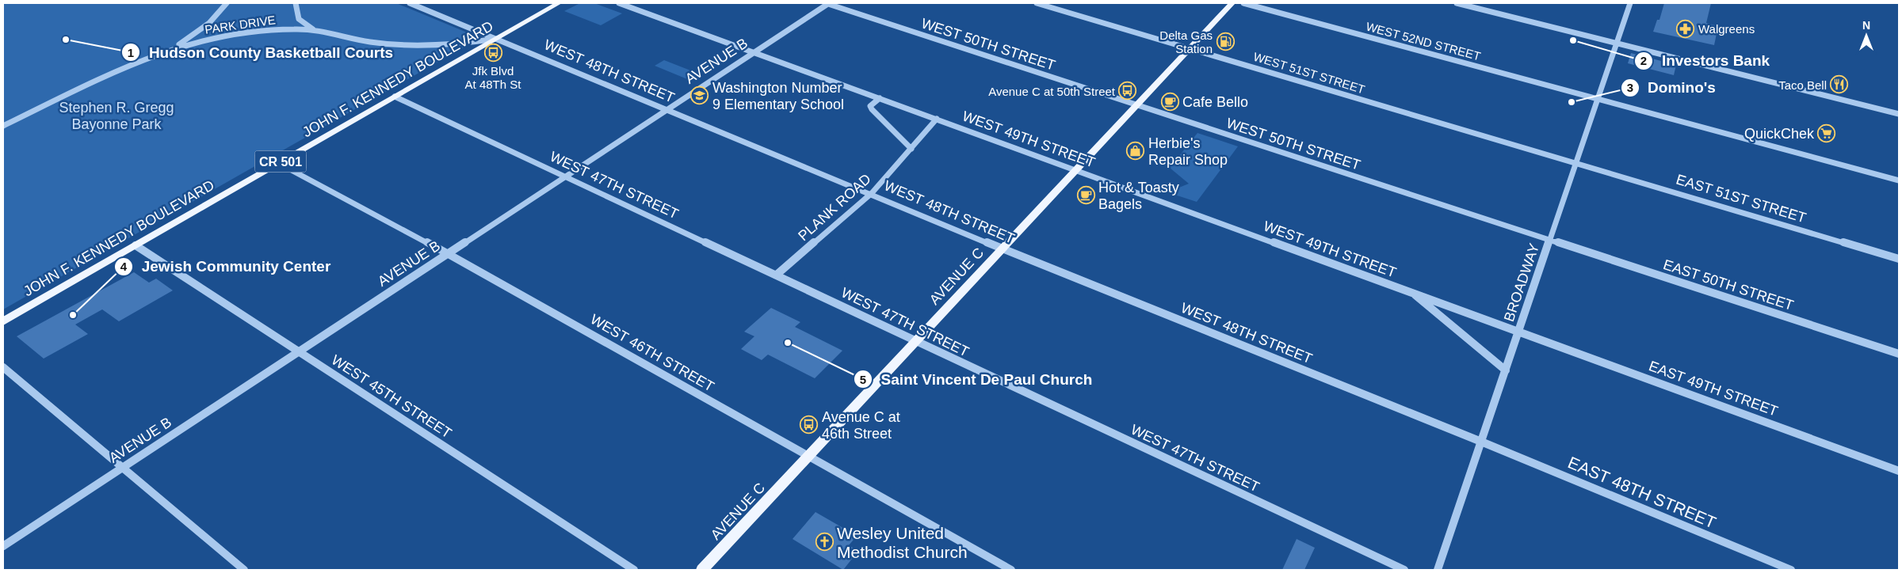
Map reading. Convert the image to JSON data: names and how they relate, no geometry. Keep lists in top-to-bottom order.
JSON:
{
  "streets": {
    "main road": ["JOHN F. KENNEDY BOULEVARD", "CR 501", "AVENUE C"],
    "street": [
      "PARK DRIVE",
      "WEST 52ND STREET",
      "WEST 50TH STREET",
      "AVENUE B",
      "WEST 48TH STREET",
      "WEST 51ST STREET",
      "WEST 49TH STREET",
      "WEST 47TH STREET",
      "EAST 51ST STREET",
      "PLANK ROAD",
      "BROADWAY",
      "EAST 50TH STREET",
      "WEST 46TH STREET",
      "EAST 49TH STREET",
      "WEST 45TH STREET",
      "EAST 48TH STREET"
    ]
  },
  "crossings": [
    ["PARK DRIVE", "WEST 48TH STREET"],
    ["PARK DRIVE", "JOHN F. KENNEDY BOULEVARD"],
    ["WEST 52ND STREET", "BROADWAY"],
    ["WEST 50TH STREET", "AVENUE B"],
    ["WEST 50TH STREET", "AVENUE C"],
    ["WEST 50TH STREET", "BROADWAY"],
    ["WEST 50TH STREET", "EAST 50TH STREET"],
    ["AVENUE B", "WEST 48TH STREET"],
    ["AVENUE B", "WEST 49TH STREET"],
    ["AVENUE B", "WEST 47TH STREET"],
    ["AVENUE B", "WEST 46TH STREET"],
    ["AVENUE B", "WEST 45TH STREET"],
    ["WEST 48TH STREET", "JOHN F. KENNEDY BOULEVARD"],
    ["WEST 48TH STREET", "PLANK ROAD"],
    ["WEST 48TH STREET", "AVENUE C"],
    ["WEST 48TH STREET", "BROADWAY"],
    ["WEST 48TH STREET", "EAST 48TH STREET"],
    ["WEST 51ST STREET", "EAST 51ST STREET"],
    ["WEST 51ST STREET", "AVENUE C"],
    ["WEST 51ST STREET", "BROADWAY"],
    ["JOHN F. KENNEDY BOULEVARD", "WEST 47TH STREET"],
    ["JOHN F. KENNEDY BOULEVARD", "WEST 46TH STREET"],
    ["JOHN F. KENNEDY BOULEVARD", "WEST 45TH STREET"],
    ["WEST 49TH STREET", "PLANK ROAD"],
    ["WEST 49TH STREET", "AVENUE C"],
    ["WEST 49TH STREET", "BROADWAY"],
    ["WEST 49TH STREET", "EAST 49TH STREET"],
    ["WEST 47TH STREET", "PLANK ROAD"],
    ["WEST 47TH STREET", "AVENUE C"],
    ["EAST 51ST STREET", "BROADWAY"],
    ["AVENUE C", "WEST 46TH STREET"],
    ["BROADWAY", "EAST 50TH STREET"],
    ["BROADWAY", "EAST 49TH STREET"],
    ["BROADWAY", "EAST 48TH STREET"]
  ],
  "parks": ["Stephen R. Gregg Bayonne Park"],
  "places": {
    "pharmacy": ["Walgreens"],
    "other": [
      "Hudson County Basketball Courts",
      "Investors Bank",
      "Domino's",
      "Jewish Community Center",
      "Saint Vincent De Paul Church"
    ],
    "fuel station": ["Delta Gas Station"],
    "bus stop": ["Jfk Blvd At 48Th St", "Avenue C at 50th Street", "Avenue C at 46th Street"],
    "restaurant": ["Taco Bell"],
    "school or university": ["Washington Number 9 Elementary School"],
    "cafe": ["Cafe Bello", "Hot & Toasty Bagels"],
    "supermarket": ["QuickChek"],
    "shop": ["Herbie's Repair Shop"],
    "church": ["Wesley United Methodist Church"]
  },
  "north": "top"
}
